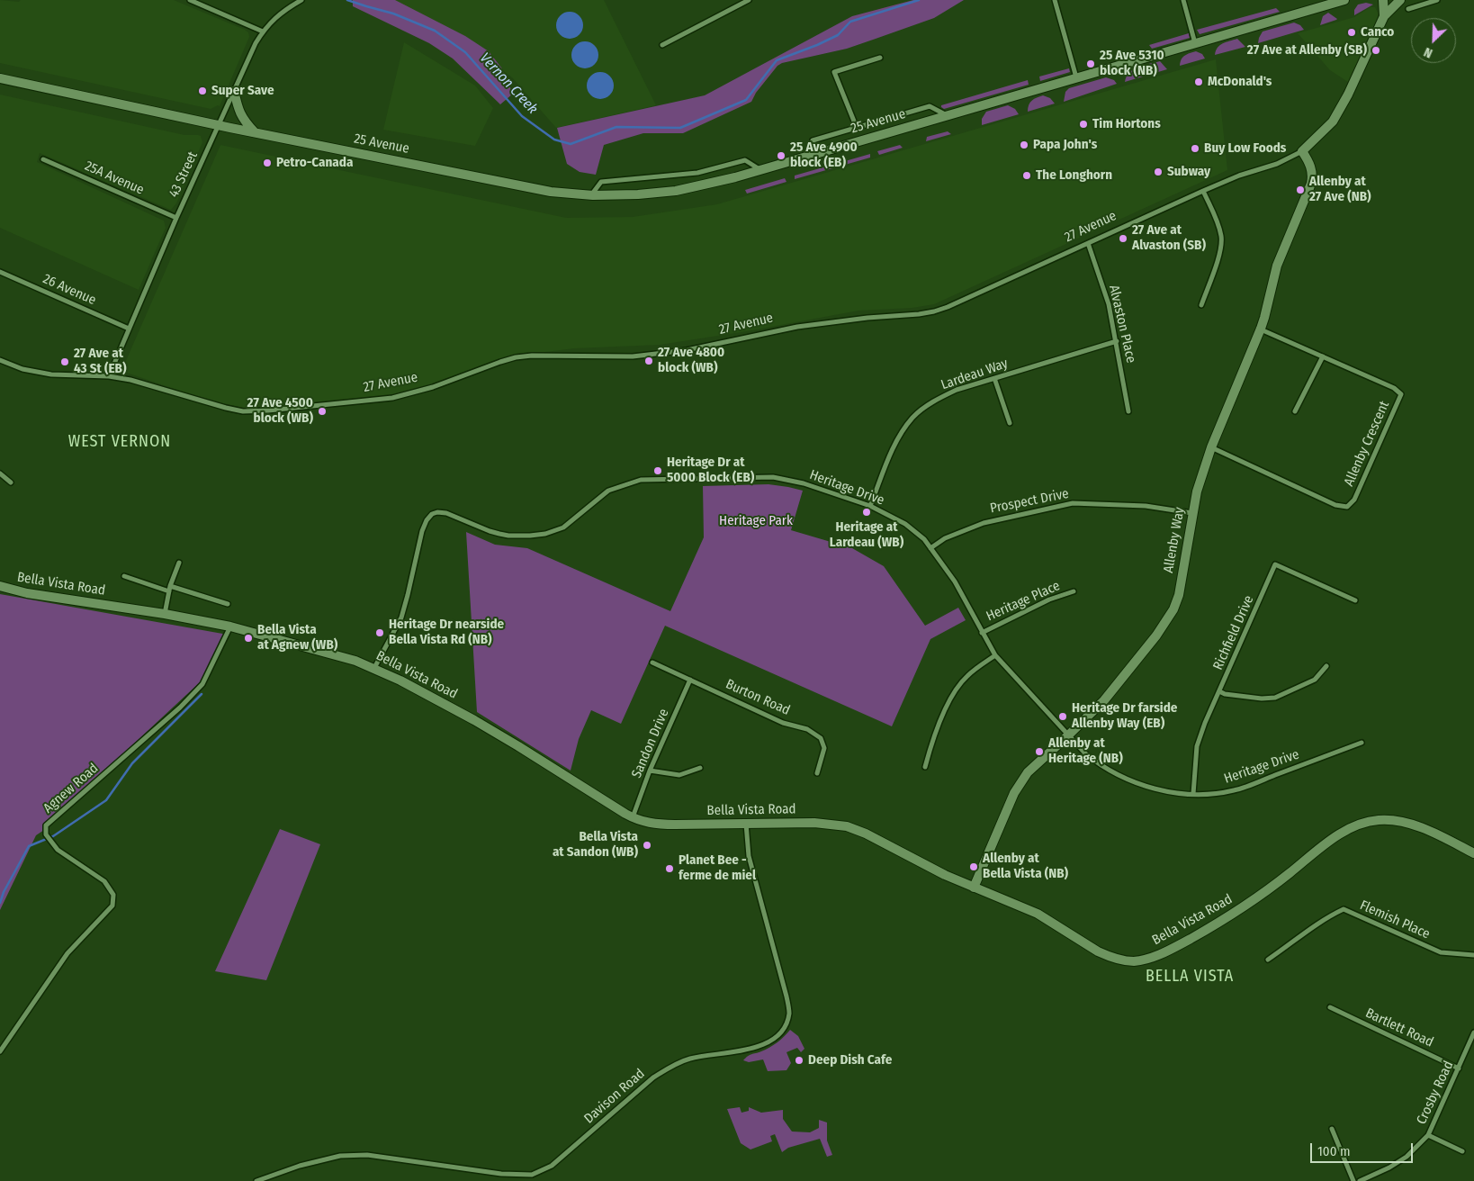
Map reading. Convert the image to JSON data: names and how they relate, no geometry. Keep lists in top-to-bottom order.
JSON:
{
  "streets": {
    "street": [
      "25 Avenue",
      "43 Street",
      "25A Avenue",
      "27 Avenue",
      "26 Avenue",
      "Alvaston Place",
      "Lardeau Way",
      "Allenby Crescent",
      "Heritage Drive",
      "Prospect Drive",
      "Allenby Way",
      "Bella Vista Road",
      "Heritage Place",
      "Richfield Drive",
      "Burton Road",
      "Sandon Drive",
      "Agnew Road",
      "Flemish Place",
      "Bartlett Road",
      "Crosby Road",
      "Davison Road"
    ]
  },
  "crossings": [
    ["25 Avenue", "43 Street"],
    ["43 Street", "25A Avenue"],
    ["43 Street", "27 Avenue"],
    ["43 Street", "26 Avenue"],
    ["27 Avenue", "Alvaston Place"],
    ["27 Avenue", "Allenby Way"],
    ["Alvaston Place", "Lardeau Way"],
    ["Lardeau Way", "Heritage Drive"],
    ["Allenby Crescent", "Allenby Way"],
    ["Heritage Drive", "Prospect Drive"],
    ["Heritage Drive", "Allenby Way"],
    ["Heritage Drive", "Bella Vista Road"],
    ["Heritage Drive", "Heritage Place"],
    ["Heritage Drive", "Richfield Drive"],
    ["Prospect Drive", "Allenby Way"],
    ["Allenby Way", "Bella Vista Road"],
    ["Bella Vista Road", "Sandon Drive"],
    ["Bella Vista Road", "Agnew Road"],
    ["Bella Vista Road", "Davison Road"],
    ["Burton Road", "Sandon Drive"],
    ["Bartlett Road", "Crosby Road"]
  ],
  "districts": ["WEST VERNON", "BELLA VISTA"],
  "water": ["Vernon Creek"],
  "parks": ["Heritage Park"],
  "places": [
    "Canco",
    "27 Ave at Allenby (SB)",
    "25 Ave 5310 block (NB)",
    "McDonald's",
    "Super Save",
    "Tim Hortons",
    "Papa John's",
    "Buy Low Foods",
    "25 Ave 4900 block (EB)",
    "Petro-Canada",
    "Subway",
    "The Longhorn",
    "Allenby at 27 Ave (NB)",
    "27 Ave at Alvaston (SB)",
    "27 Ave 4800 block (WB)",
    "27 Ave at 43 St (EB)",
    "27 Ave 4500 block (WB)",
    "Heritage Dr at 5000 Block (EB)",
    "Heritage at Lardeau (WB)",
    "Heritage Dr nearside Bella Vista Rd (NB)",
    "Bella Vista at Agnew (WB)",
    "Heritage Dr farside Allenby Way (EB)",
    "Allenby at Heritage (NB)",
    "Bella Vista at Sandon (WB)",
    "Allenby at Bella Vista (NB)",
    "Planet Bee - ferme de miel",
    "Deep Dish Cafe"
  ],
  "scale_bar": "100 m",
  "north": "bottom left"
}
